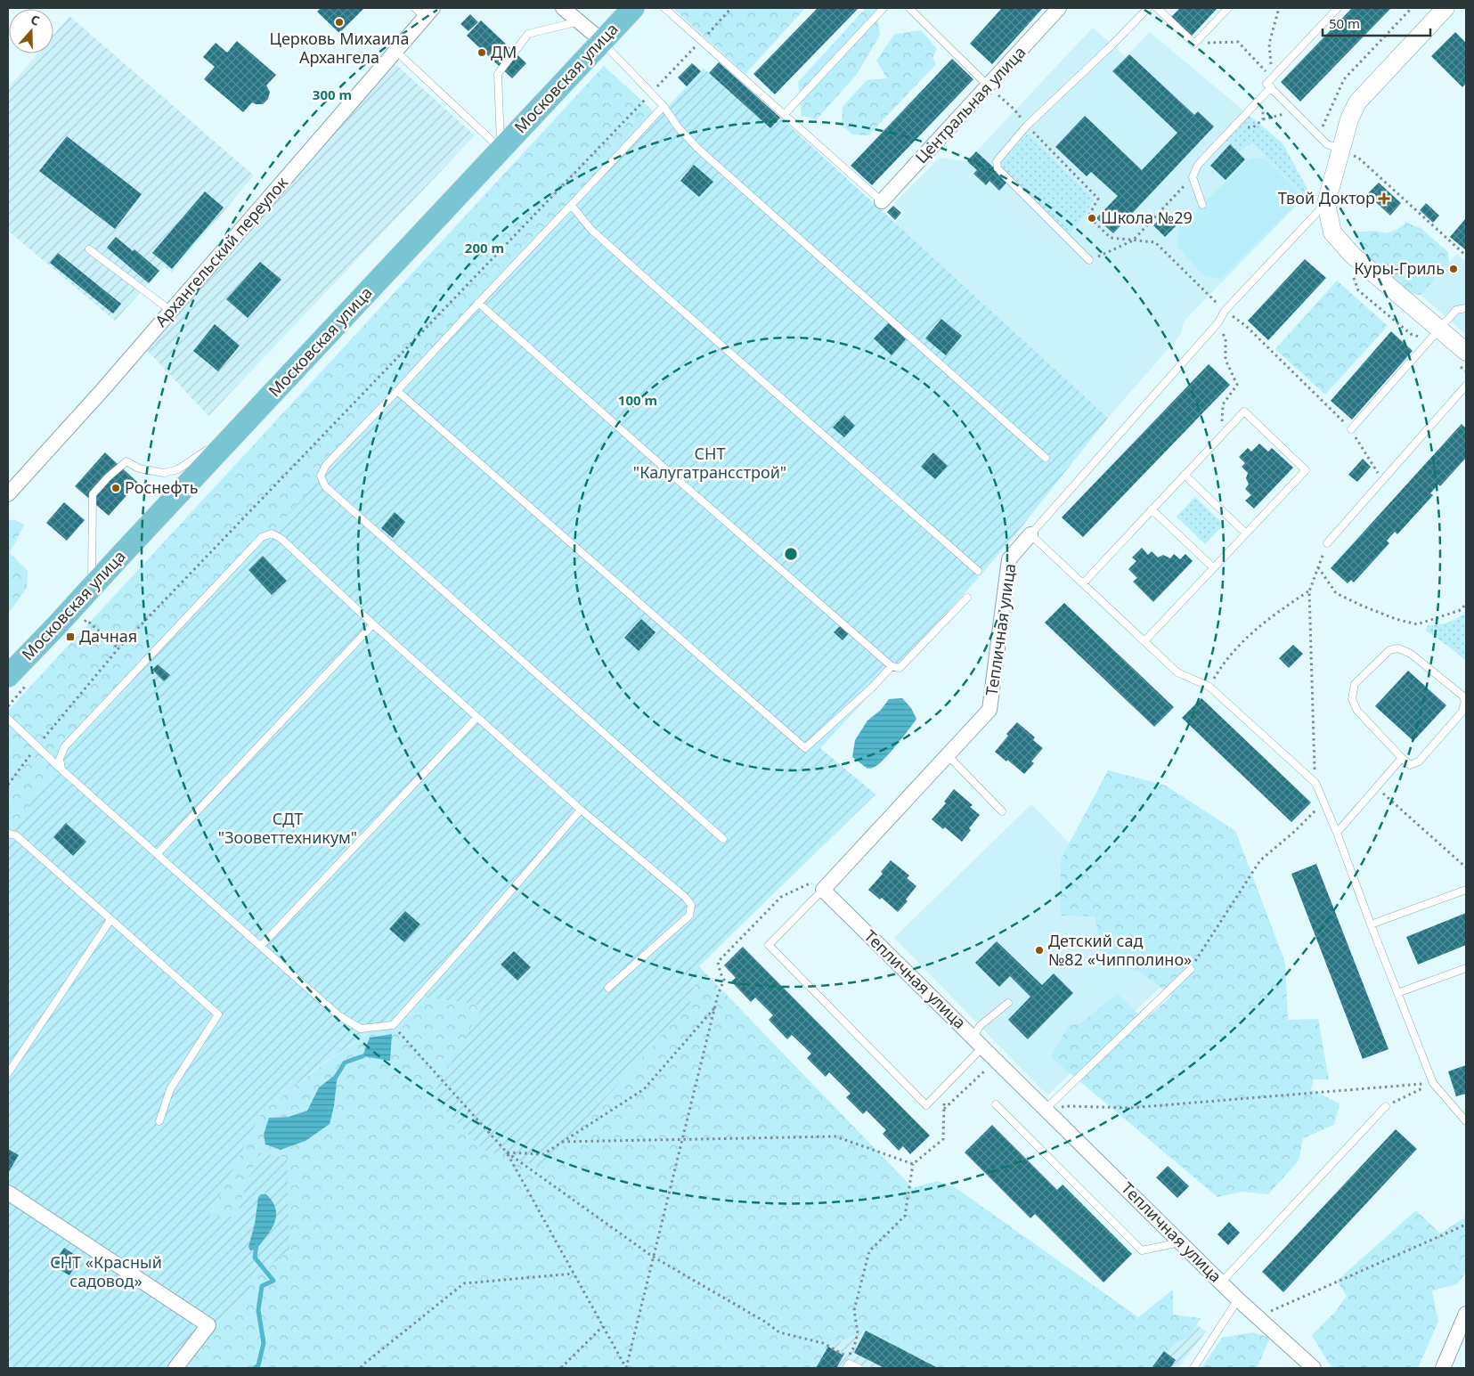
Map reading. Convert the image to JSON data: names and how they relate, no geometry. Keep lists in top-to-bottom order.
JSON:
{
  "streets": {
    "main road": ["Московская улица"],
    "street": ["Центральная улица", "Архангельский переулок", "Тепличная улица"]
  },
  "parks": ["СНТ \"Калугатрансстрой\"", "СДТ \"Зооветтехникум\"", "СНТ «Красный садовод»"],
  "places": {
    "other": [
      "Церковь Михаила Архангела",
      "ДМ",
      "Школа №29",
      "Куры-Гриль",
      "Роснефть",
      "Детский сад №82 «Чипполино»"
    ],
    "health": ["Твой Доктор"],
    "transit": ["Дачная"]
  },
  "scale_bar": "50 m",
  "north": "top",
  "rings": ["300 m", "200 m", "100 m"]
}
